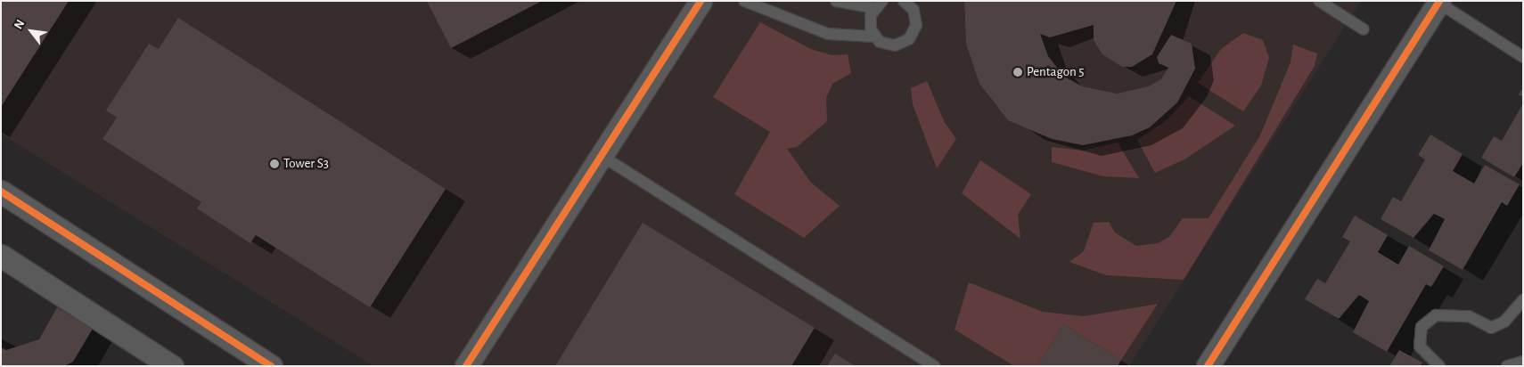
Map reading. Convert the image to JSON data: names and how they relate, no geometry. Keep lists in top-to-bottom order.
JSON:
{
  "places": ["Pentagon 5", "Tower S3"],
  "north": "top left"
}
